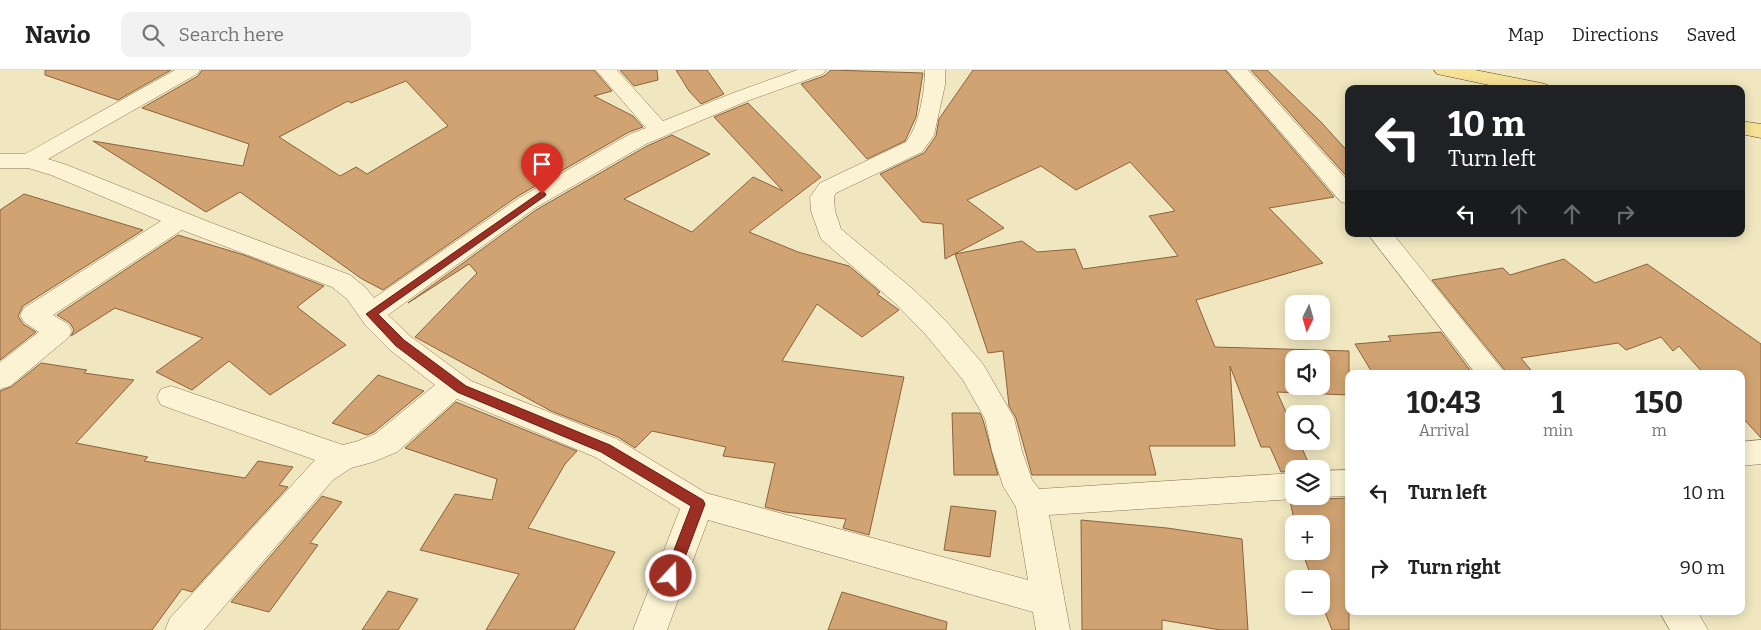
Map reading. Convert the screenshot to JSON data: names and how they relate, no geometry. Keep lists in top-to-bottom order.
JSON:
{
  "north": "bottom",
  "page": {
    "header": "Navio",
    "search": "Search here",
    "nav": ["Map", "Directions", "Saved"],
    "turn": ["10 m", "Turn left"],
    "map_buttons": ["+", "−"],
    "eta": [
      "10:43",
      "Arrival",
      "1",
      "min",
      "150",
      "m"
    ],
    "list": [
      {
        "name": "Turn left",
        "value": "10 m"
      },
      {
        "name": "Turn right",
        "value": "90 m"
      }
    ]
  }
}
